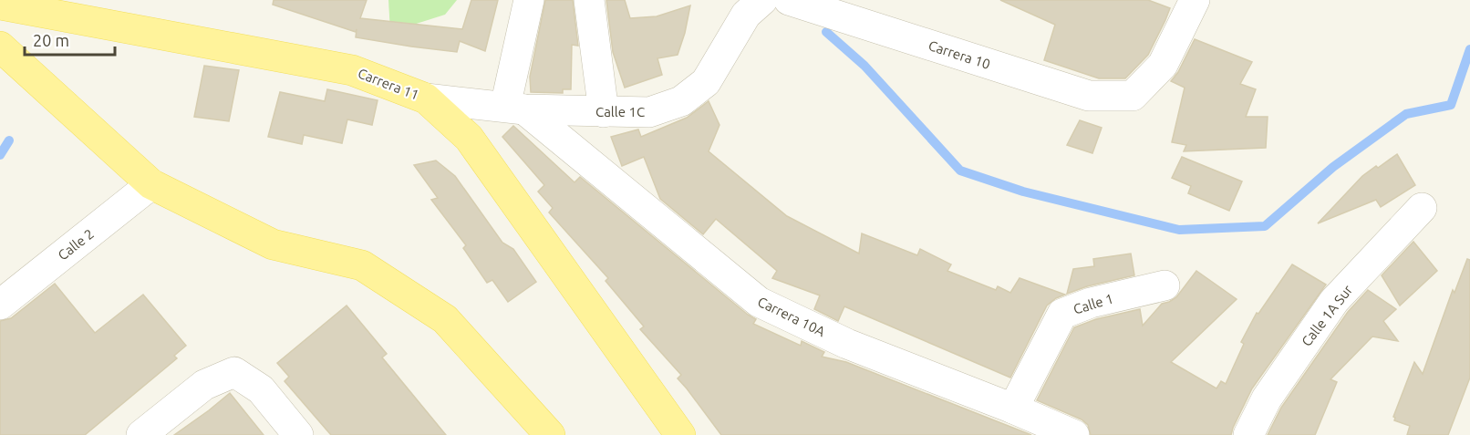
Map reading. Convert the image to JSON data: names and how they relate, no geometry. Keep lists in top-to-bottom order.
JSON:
{
  "streets": {
    "main road": ["Carrera 11"],
    "street": [
      "Carrera 10",
      "Calle 1C",
      "Calle 2",
      "Calle 1",
      "Calle 1A Sur",
      "Carrera 10A"
    ]
  },
  "crossings": [
    ["Carrera 11", "Calle 1C"],
    ["Calle 1C", "Carrera 10A"],
    ["Calle 1", "Carrera 10A"]
  ],
  "scale_bar": "20 m"
}
